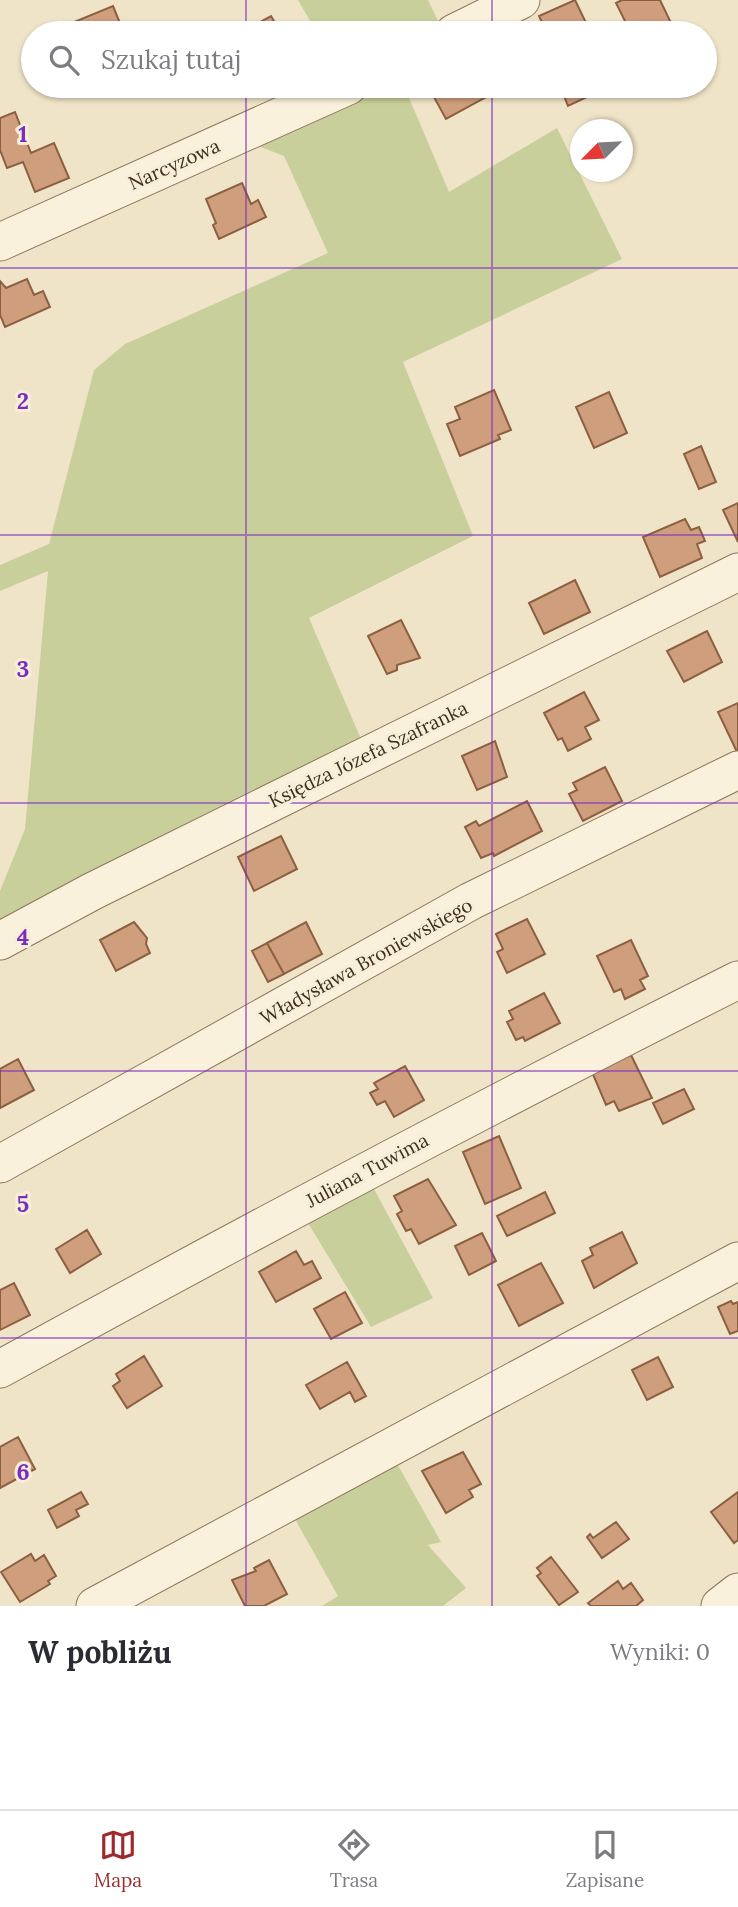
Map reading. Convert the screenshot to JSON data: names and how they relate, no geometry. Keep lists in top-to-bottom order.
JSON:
{
  "streets": {
    "street": [
      "Narcyzowa",
      "Księdza Józefa Szafranka",
      "Władysława Broniewskiego",
      "Juliana Tuwima"
    ]
  },
  "north": "bottom left",
  "page": {
    "search": "Szukaj tutaj",
    "heading": ["W pobliżu", "Wyniki: 0"],
    "nav": ["Mapa", "Trasa", "Zapisane"]
  },
  "grid": {
    "rows": [
      "1",
      "2",
      "3",
      "4",
      "5",
      "6"
    ]
  }
}
